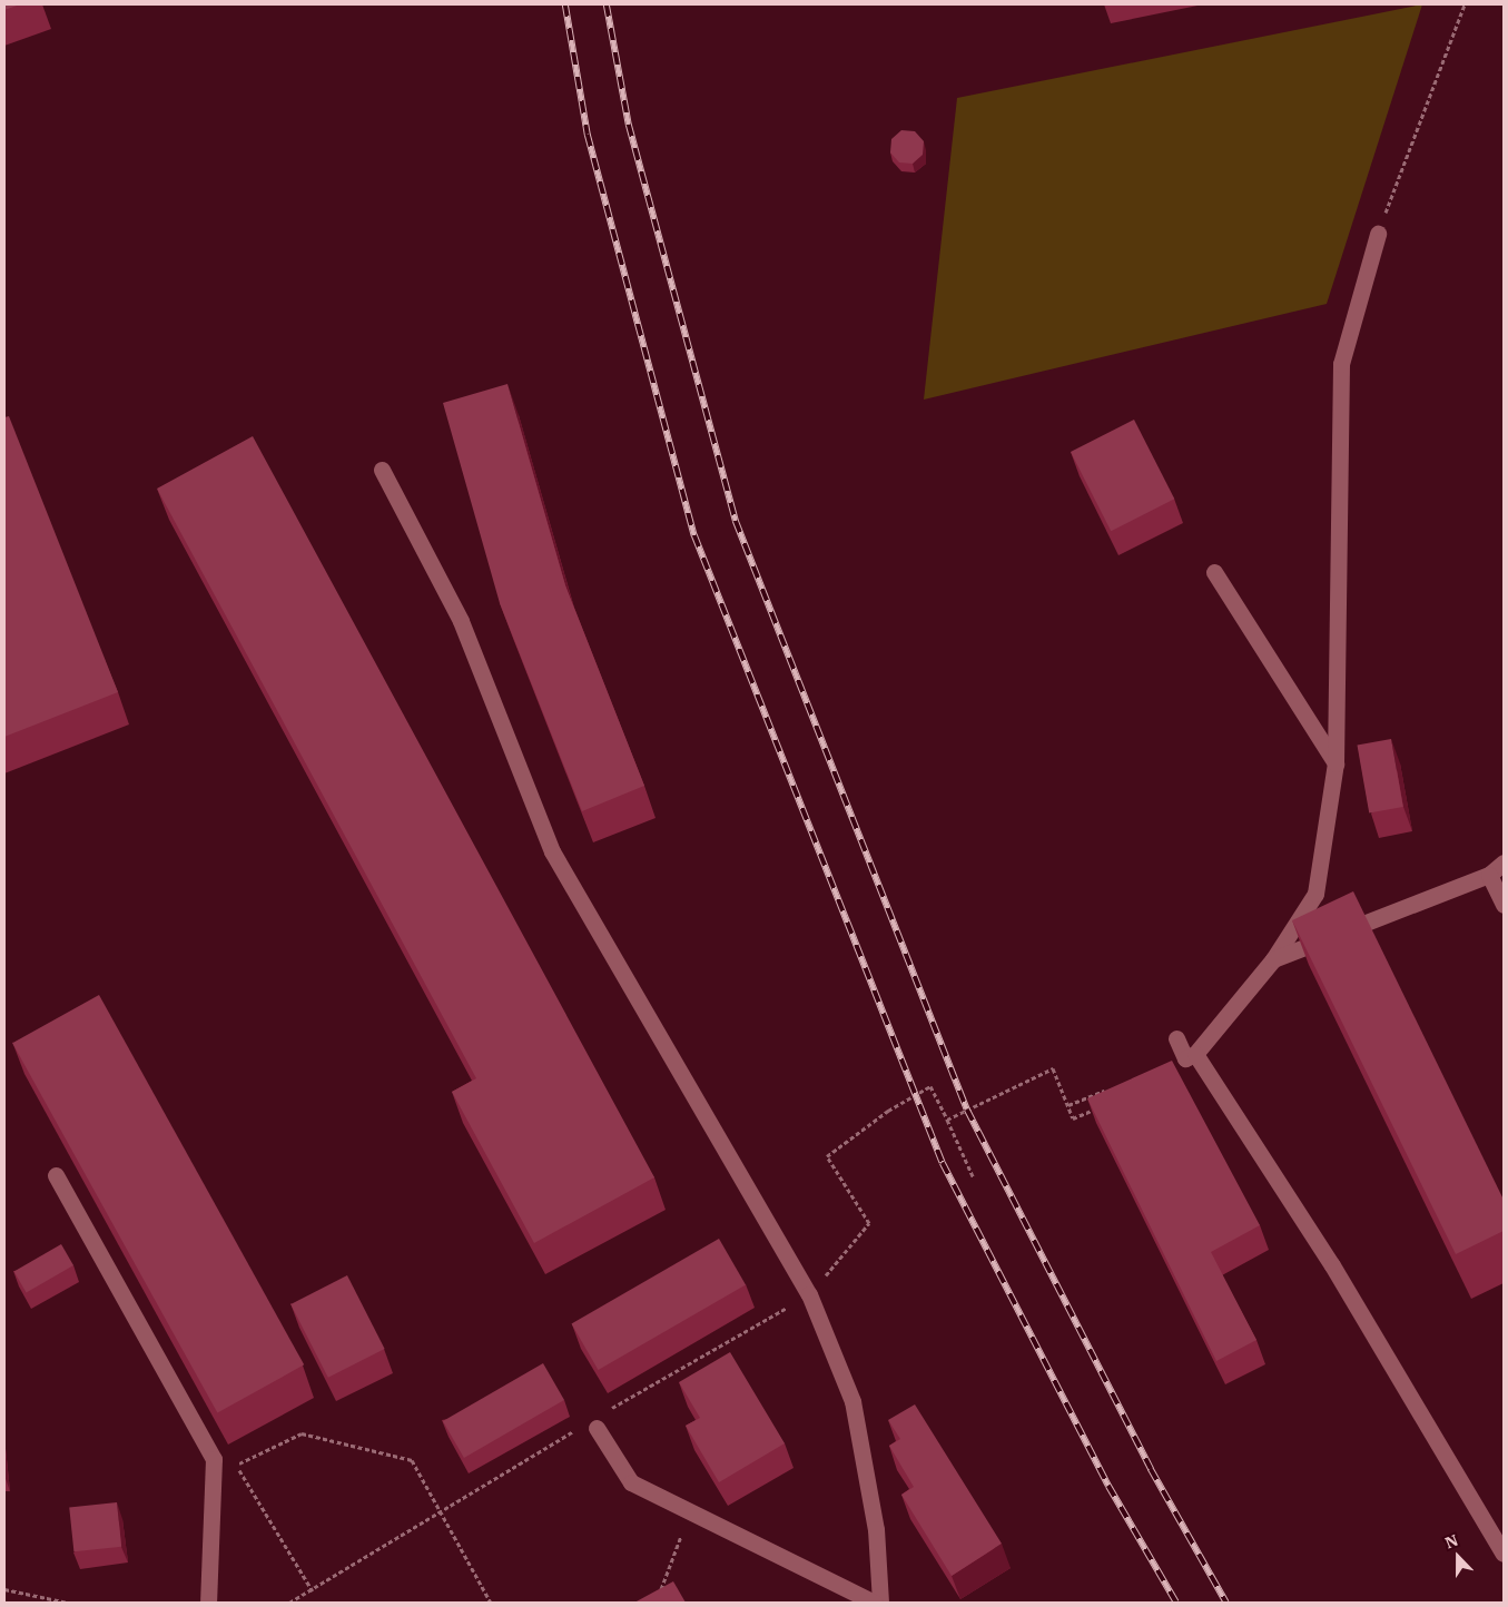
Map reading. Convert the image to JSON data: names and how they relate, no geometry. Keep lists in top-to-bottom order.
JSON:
{
  "north": "top"
}
